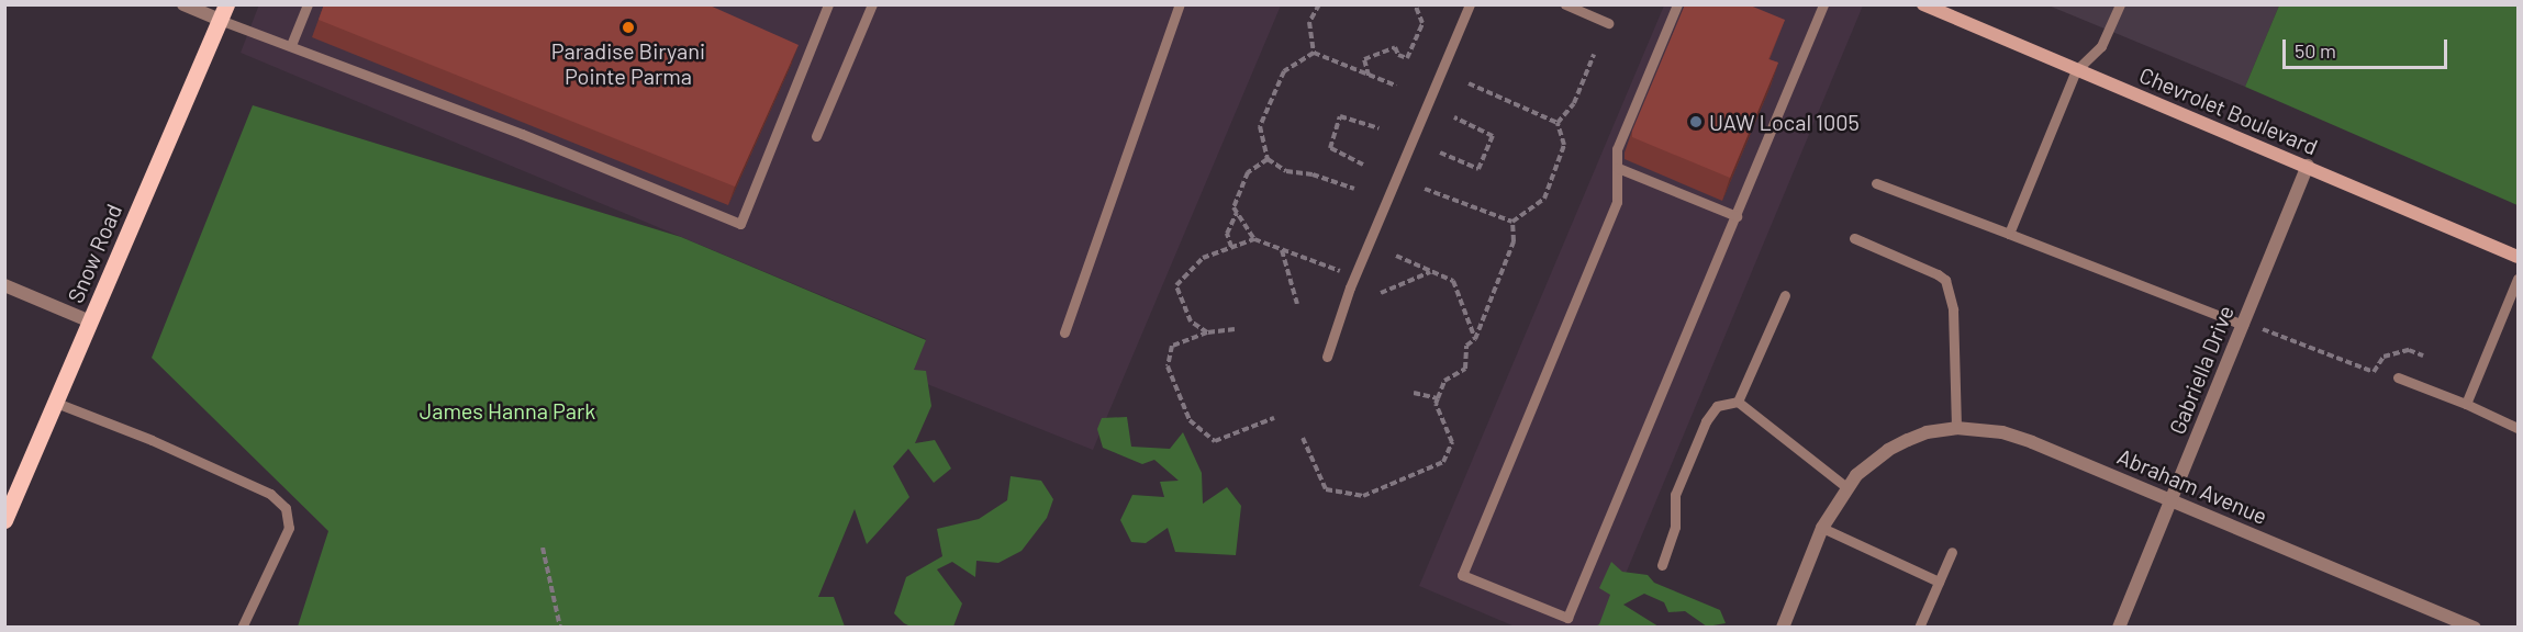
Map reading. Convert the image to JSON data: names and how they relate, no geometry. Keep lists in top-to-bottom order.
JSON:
{
  "streets": {
    "main road": ["Chevrolet Boulevard", "Snow Road"],
    "street": ["Gabriella Drive", "Abraham Avenue"]
  },
  "crossings": [
    ["Chevrolet Boulevard", "Gabriella Drive"],
    ["Gabriella Drive", "Abraham Avenue"]
  ],
  "parks": ["James Hanna Park"],
  "places": ["Paradise Biryani Pointe Parma", "UAW Local 1005"],
  "scale_bar": "50 m"
}
